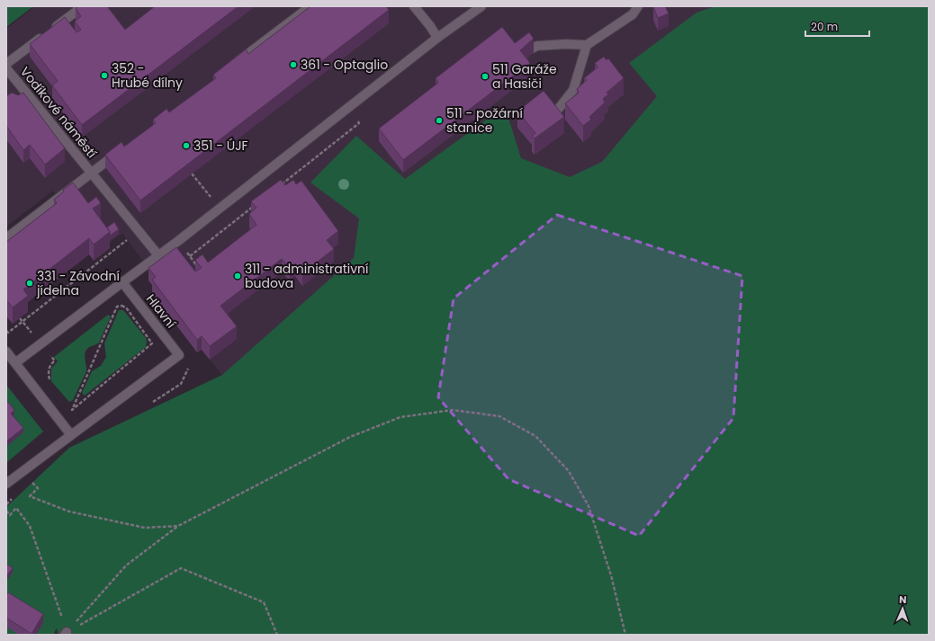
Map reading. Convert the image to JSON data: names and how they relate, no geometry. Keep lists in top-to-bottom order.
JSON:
{
  "streets": {
    "street": ["Vodíkové náměstí", "Hlavní"]
  },
  "places": [
    "361 - Optaglio",
    "352 - Hrubé dílny",
    "511 Garáže a Hasiči",
    "511 - požární stanice",
    "351 - ÚJF",
    "311 - administrativní budova",
    "331 - Závodní jídelna"
  ],
  "scale_bar": "20 m",
  "north": "top"
}
